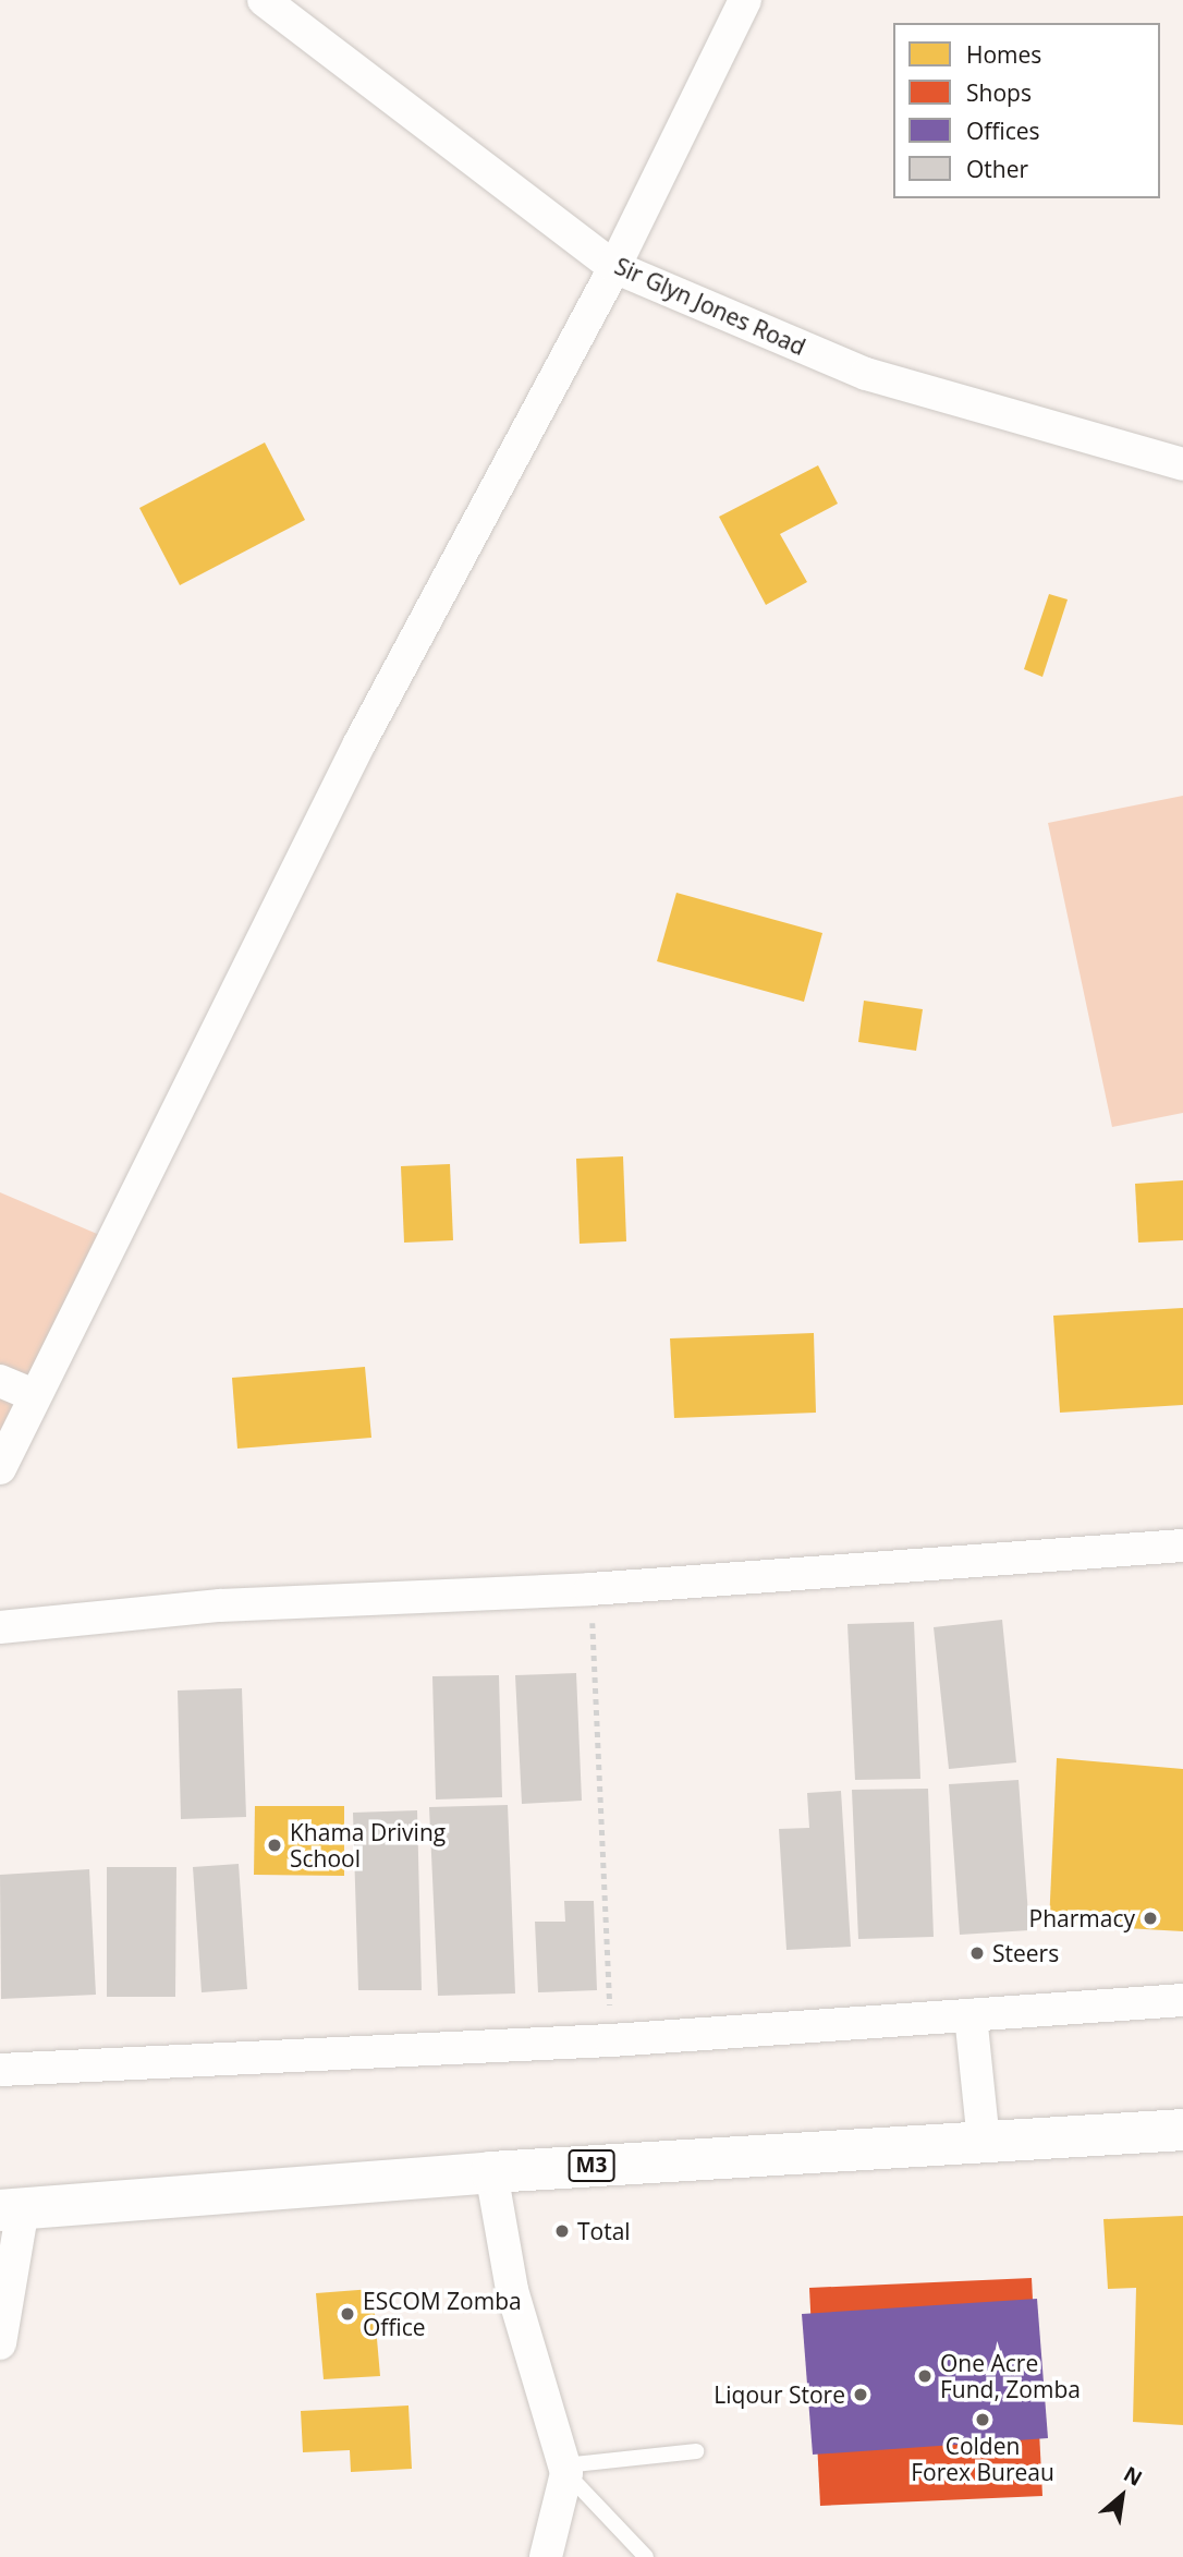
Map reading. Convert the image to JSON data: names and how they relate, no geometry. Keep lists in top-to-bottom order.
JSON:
{
  "streets": {
    "highway": ["M3"],
    "street": ["Sir Glyn Jones Road"]
  },
  "places": [
    "Khama Driving School",
    "Pharmacy",
    "Steers",
    "Total",
    "ESCOM Zomba Office",
    "One Acre Fund, Zomba",
    "Liqour Store",
    "Colden Forex Bureau"
  ],
  "legend": [
    "Homes",
    "Shops",
    "Offices",
    "Other"
  ],
  "north": "top right"
}
